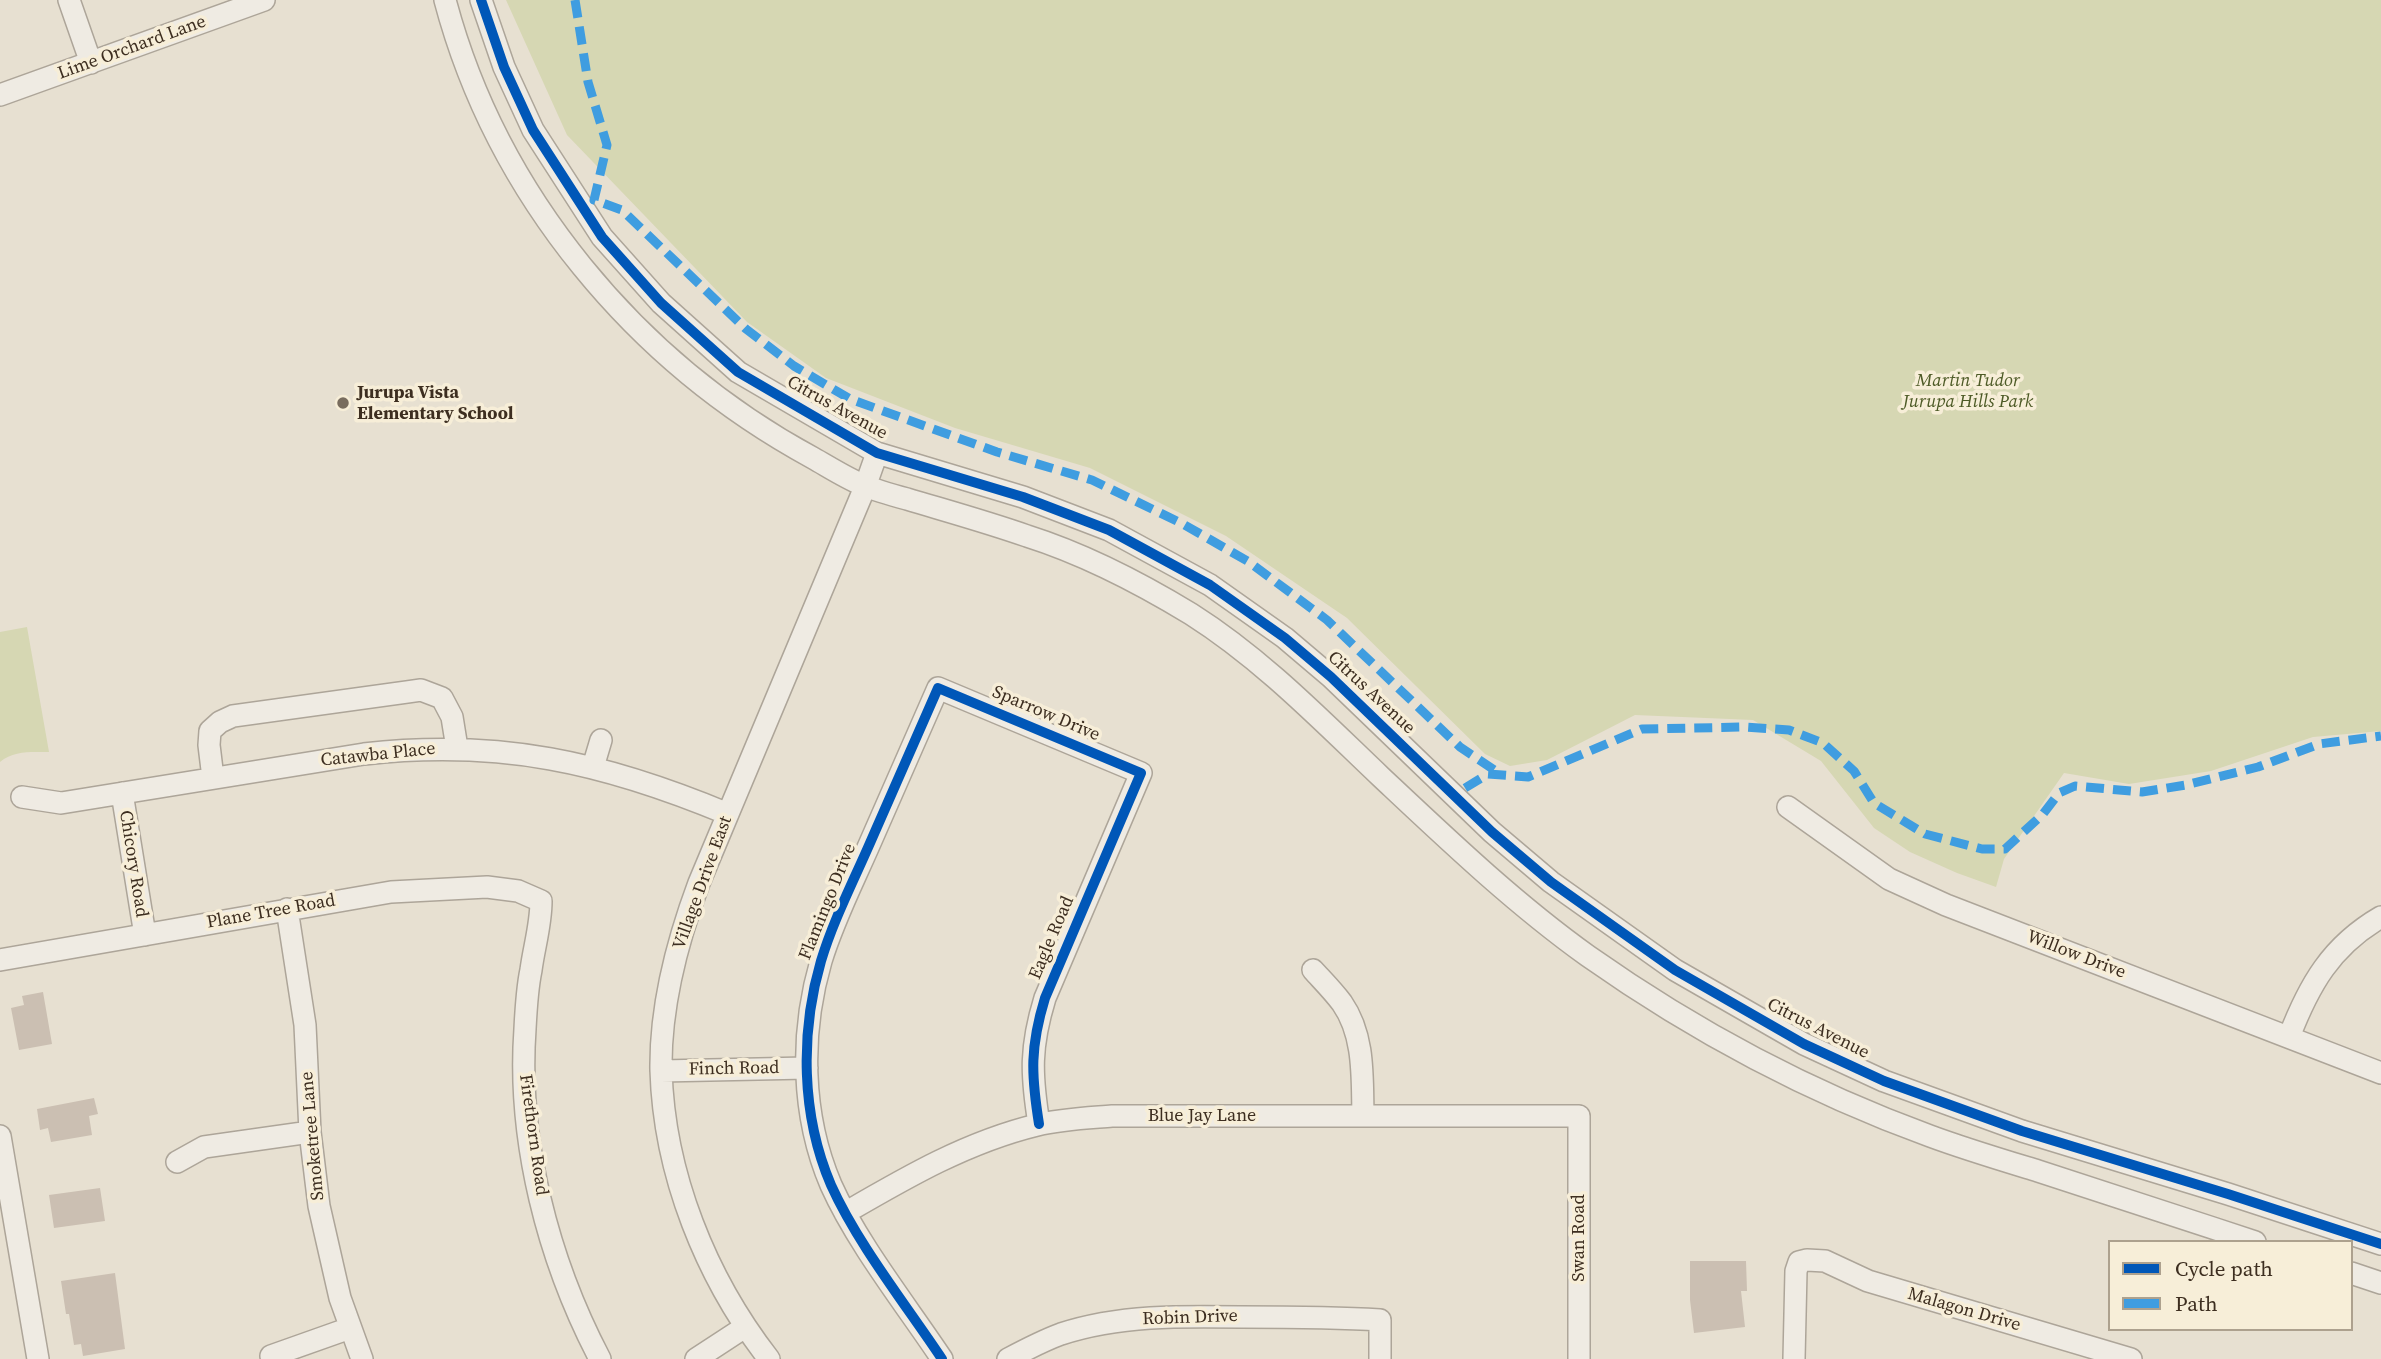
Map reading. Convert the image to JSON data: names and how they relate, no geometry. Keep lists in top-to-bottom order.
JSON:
{
  "streets": {
    "street": [
      "Lime Orchard Lane",
      "Citrus Avenue",
      "Sparrow Drive",
      "Catawba Place",
      "Chicory Road",
      "Village Drive East",
      "Flamingo Drive",
      "Plane Tree Road",
      "Eagle Road",
      "Willow Drive",
      "Finch Road",
      "Blue Jay Lane",
      "Firethorn Road",
      "Smoketree Lane",
      "Swan Road",
      "Malagon Drive",
      "Robin Drive"
    ]
  },
  "crossings": [
    ["Citrus Avenue", "Village Drive East"],
    ["Sparrow Drive", "Flamingo Drive"],
    ["Sparrow Drive", "Eagle Road"],
    ["Catawba Place", "Chicory Road"],
    ["Catawba Place", "Village Drive East"],
    ["Chicory Road", "Plane Tree Road"],
    ["Village Drive East", "Finch Road"],
    ["Flamingo Drive", "Finch Road"],
    ["Flamingo Drive", "Blue Jay Lane"],
    ["Plane Tree Road", "Firethorn Road"],
    ["Plane Tree Road", "Smoketree Lane"],
    ["Eagle Road", "Blue Jay Lane"],
    ["Blue Jay Lane", "Swan Road"]
  ],
  "parks": ["Martin Tudor Jurupa Hills Park"],
  "places": ["Jurupa Vista Elementary School"],
  "legend": ["Cycle path", "Path"]
}
